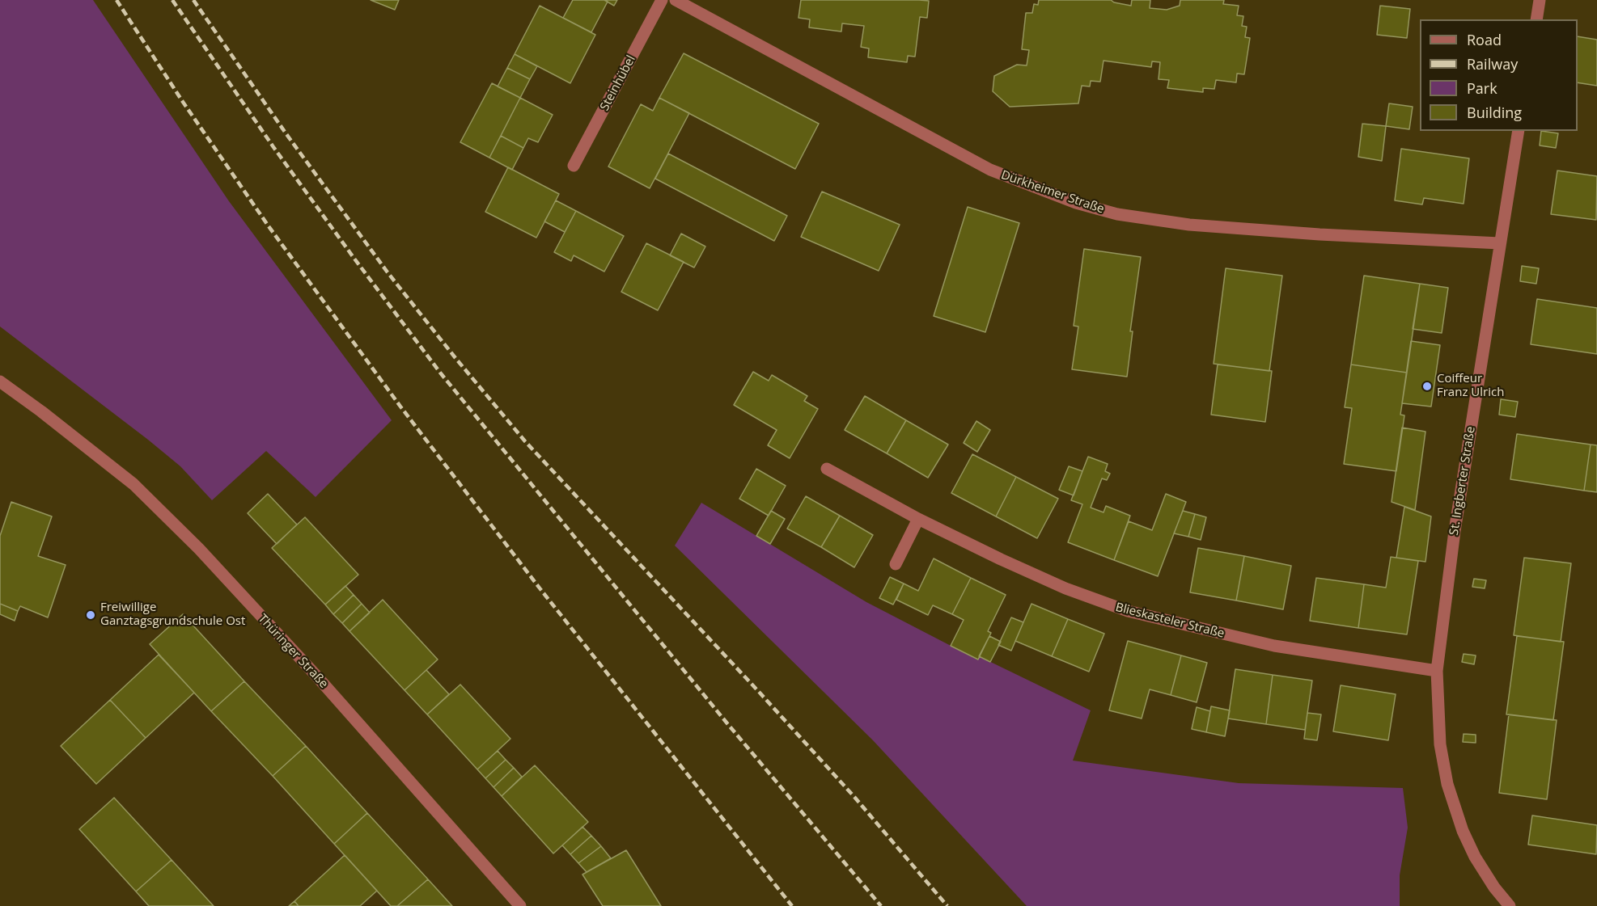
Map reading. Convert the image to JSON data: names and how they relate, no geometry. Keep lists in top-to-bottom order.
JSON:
{
  "streets": {
    "street": [
      "Steinhübel",
      "Dürkheimer Straße",
      "St. Ingberter Straße",
      "Blieskasteler Straße",
      "Thüringer Straße"
    ]
  },
  "crossings": [
    ["Dürkheimer Straße", "St. Ingberter Straße"],
    ["St. Ingberter Straße", "Blieskasteler Straße"]
  ],
  "places": ["Coiffeur Franz Ulrich", "Freiwillige Ganztagsgrundschule Ost"],
  "legend": [
    "Road",
    "Railway",
    "Park",
    "Building"
  ]
}
